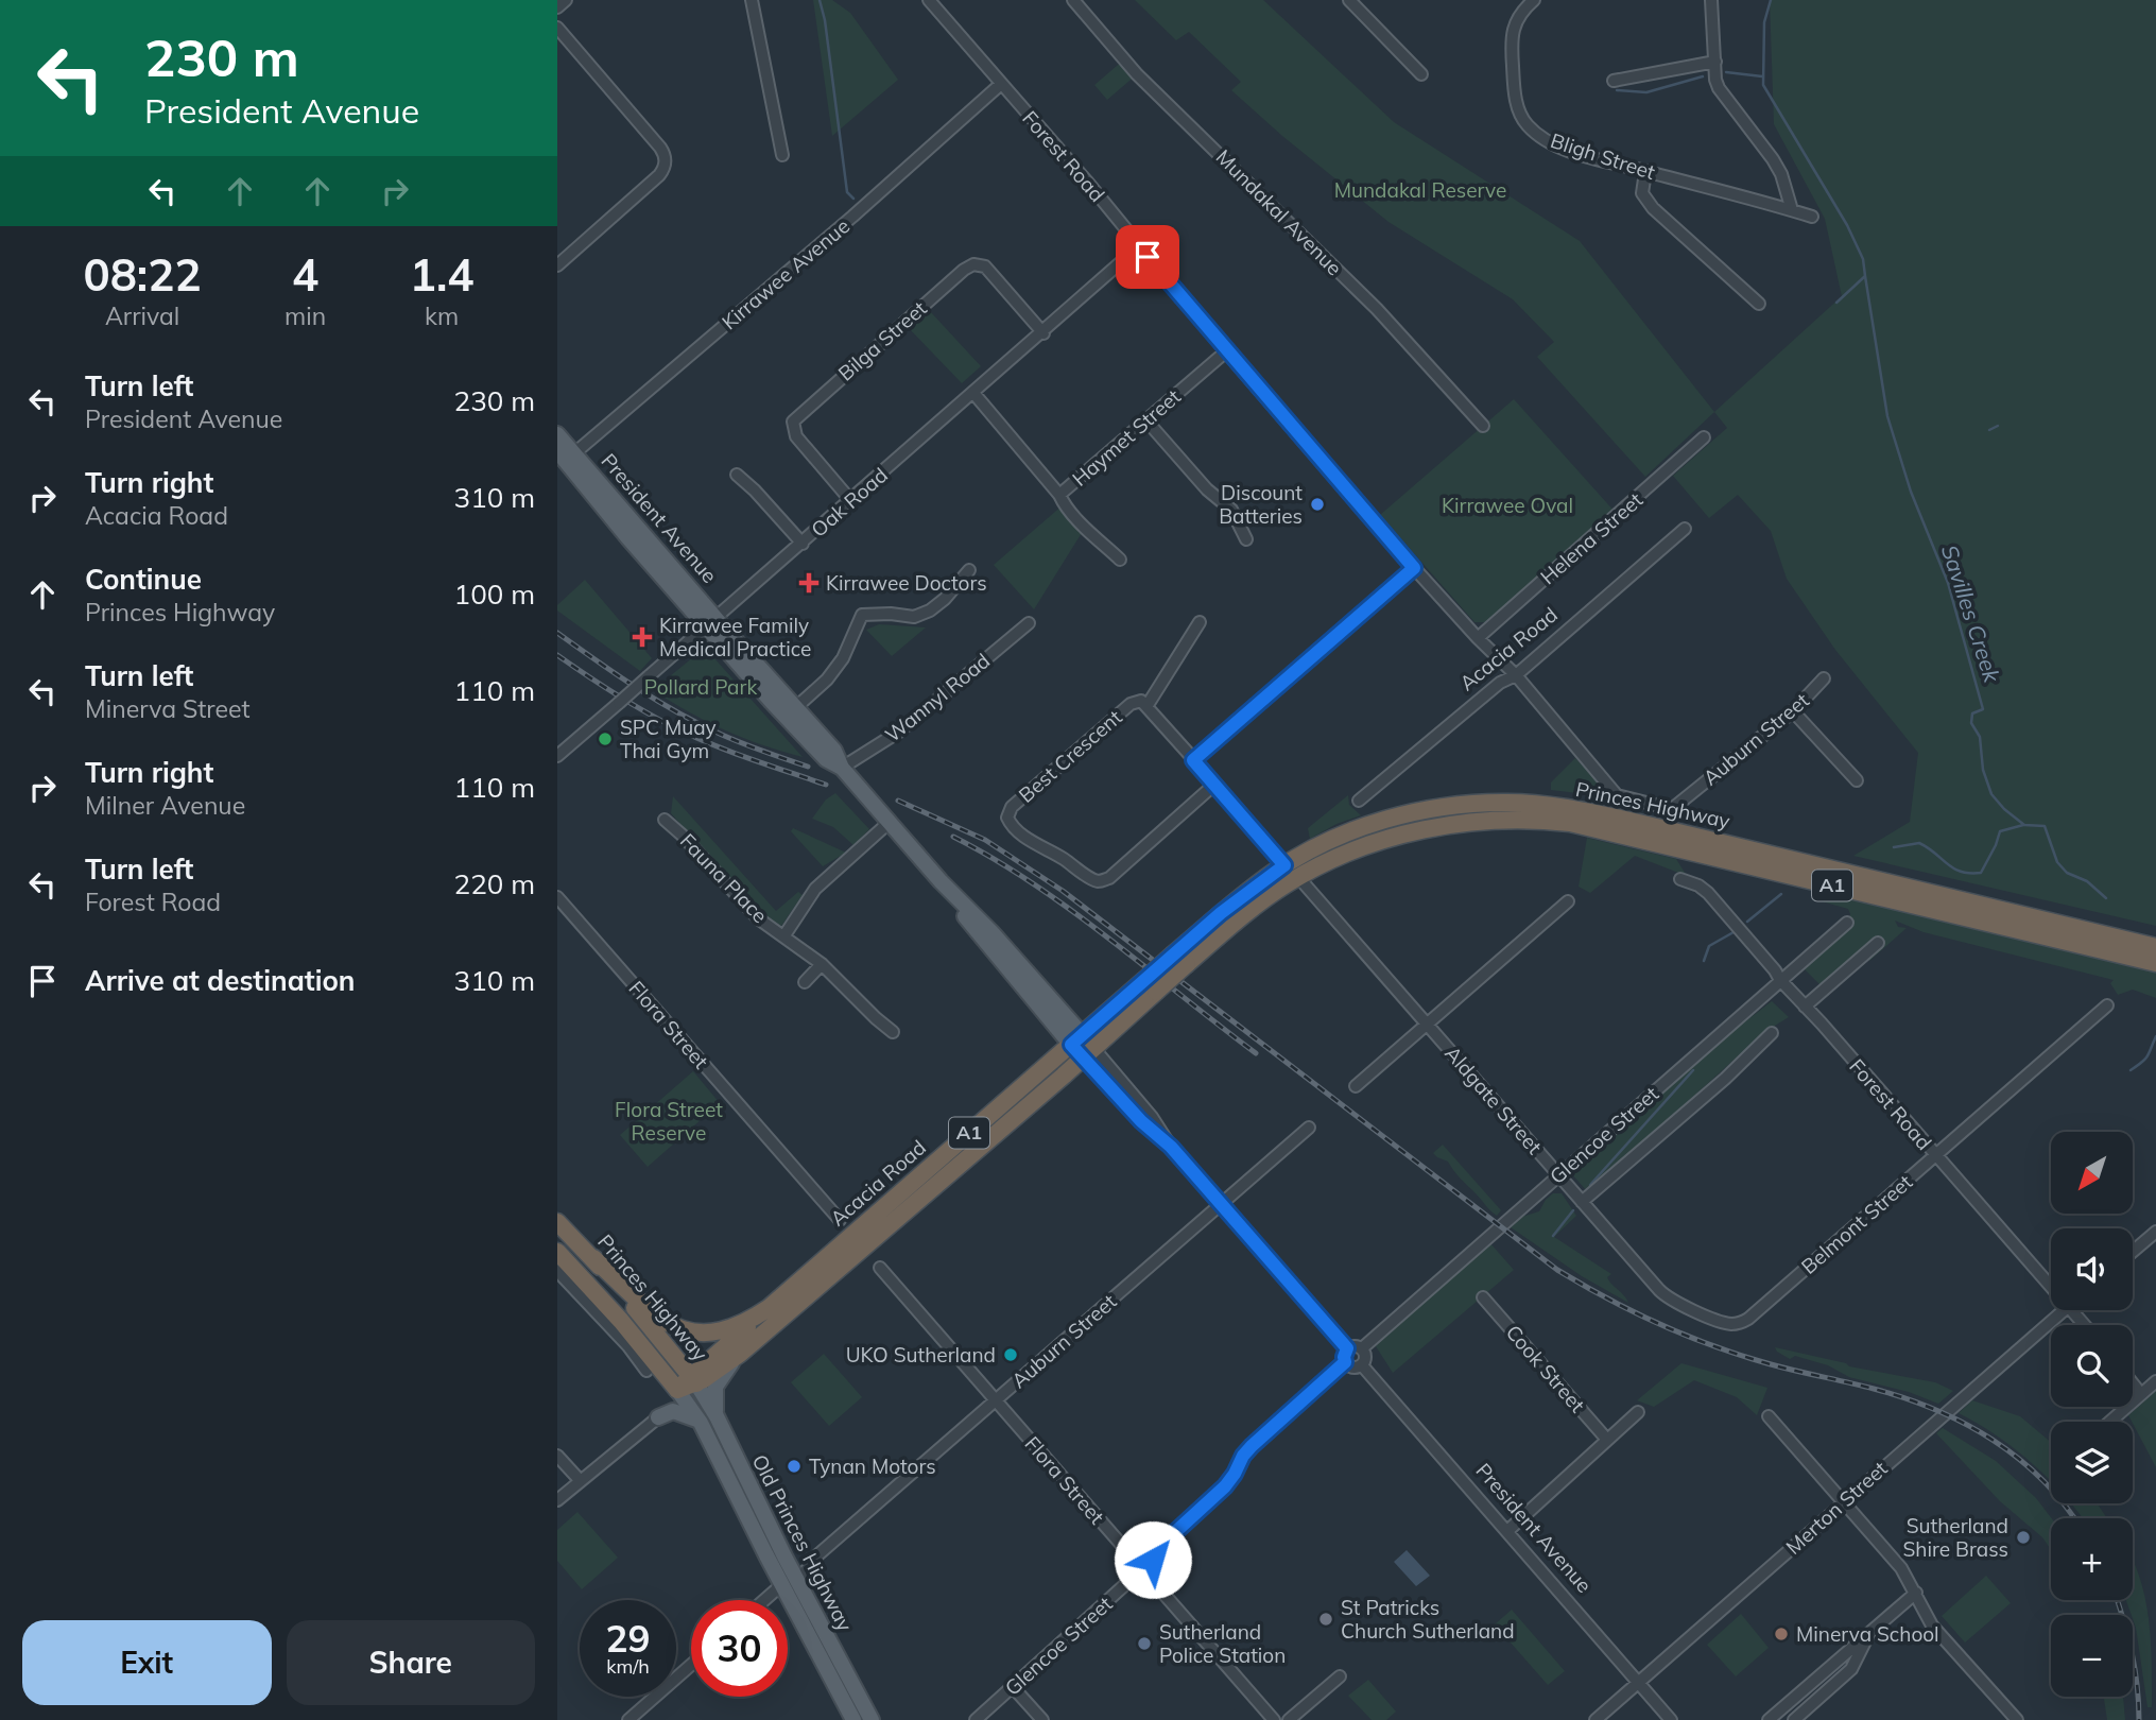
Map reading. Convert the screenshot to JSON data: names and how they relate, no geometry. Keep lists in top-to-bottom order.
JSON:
{
  "streets": {
    "highway": ["Acacia Road", "Princes Highway", "A1"],
    "main road": ["President Avenue", "Old Princes Highway"],
    "street": [
      "Forest Road",
      "Bligh Street",
      "Mundakal Avenue",
      "Kirrawee Avenue",
      "Bilga Street",
      "Haymet Street",
      "Oak Road",
      "Helena Street",
      "Wannyl Road",
      "Auburn Street",
      "Best Crescent",
      "Fauna Place",
      "Flora Street",
      "Aldgate Street",
      "Glencoe Street",
      "Belmont Street",
      "Cook Street",
      "Merton Street"
    ]
  },
  "crossings": [
    ["Forest Road", "Kirrawee Avenue"],
    ["Forest Road", "Haymet Street"],
    ["Forest Road", "Oak Road"],
    ["Forest Road", "Helena Street"],
    ["Forest Road", "Acacia Road"],
    ["Forest Road", "Auburn Street"],
    ["Forest Road", "Glencoe Street"],
    ["Forest Road", "Belmont Street"],
    ["Kirrawee Avenue", "President Avenue"],
    ["Bilga Street", "Oak Road"],
    ["Haymet Street", "Oak Road"],
    ["Oak Road", "President Avenue"],
    ["President Avenue", "Acacia Road"],
    ["President Avenue", "Wannyl Road"],
    ["President Avenue", "Auburn Street"],
    ["President Avenue", "Fauna Place"],
    ["President Avenue", "Glencoe Street"],
    ["President Avenue", "Merton Street"],
    ["Acacia Road", "Princes Highway"],
    ["Acacia Road", "A1"],
    ["Acacia Road", "Old Princes Highway"],
    ["Auburn Street", "Flora Street"],
    ["Auburn Street", "Old Princes Highway"],
    ["Princes Highway", "A1"],
    ["Princes Highway", "Aldgate Street"],
    ["Princes Highway", "Old Princes Highway"],
    ["A1", "Old Princes Highway"],
    ["Flora Street", "Glencoe Street"],
    ["Aldgate Street", "Glencoe Street"],
    ["Aldgate Street", "Belmont Street"]
  ],
  "water": ["Savilles Creek"],
  "parks": [
    "Mundakal Reserve",
    "Kirrawee Oval",
    "Pollard Park",
    "Flora Street Reserve"
  ],
  "places": {
    "other": [
      "Discount Batteries",
      "SPC Muay Thai Gym",
      "UKO Sutherland",
      "Tynan Motors",
      "Sutherland Shire Brass",
      "St Patricks Church Sutherland",
      "Minerva School",
      "Sutherland Police Station"
    ],
    "health": ["Kirrawee Doctors", "Kirrawee Family Medical Practice"]
  },
  "north": "bottom left",
  "page": {
    "turn": ["230 m", "President Avenue"],
    "eta": [
      "08:22",
      "Arrival",
      "4",
      "min",
      "1.4",
      "km"
    ],
    "list": [
      {
        "name": "Turn left",
        "note": "President Avenue",
        "value": "230 m"
      },
      {
        "name": "Turn right",
        "note": "Acacia Road",
        "value": "310 m"
      },
      {
        "name": "Continue",
        "note": "Princes Highway",
        "value": "100 m"
      },
      {
        "name": "Turn left",
        "note": "Minerva Street",
        "value": "110 m"
      },
      {
        "name": "Turn right",
        "note": "Milner Avenue",
        "value": "110 m"
      },
      {
        "name": "Turn left",
        "note": "Forest Road",
        "value": "220 m"
      },
      {
        "name": "Arrive at destination",
        "value": "310 m"
      }
    ],
    "map_buttons": ["+", "−"],
    "speed": "29 km/h",
    "limit": "30",
    "buttons": ["Exit", "Share"]
  }
}
